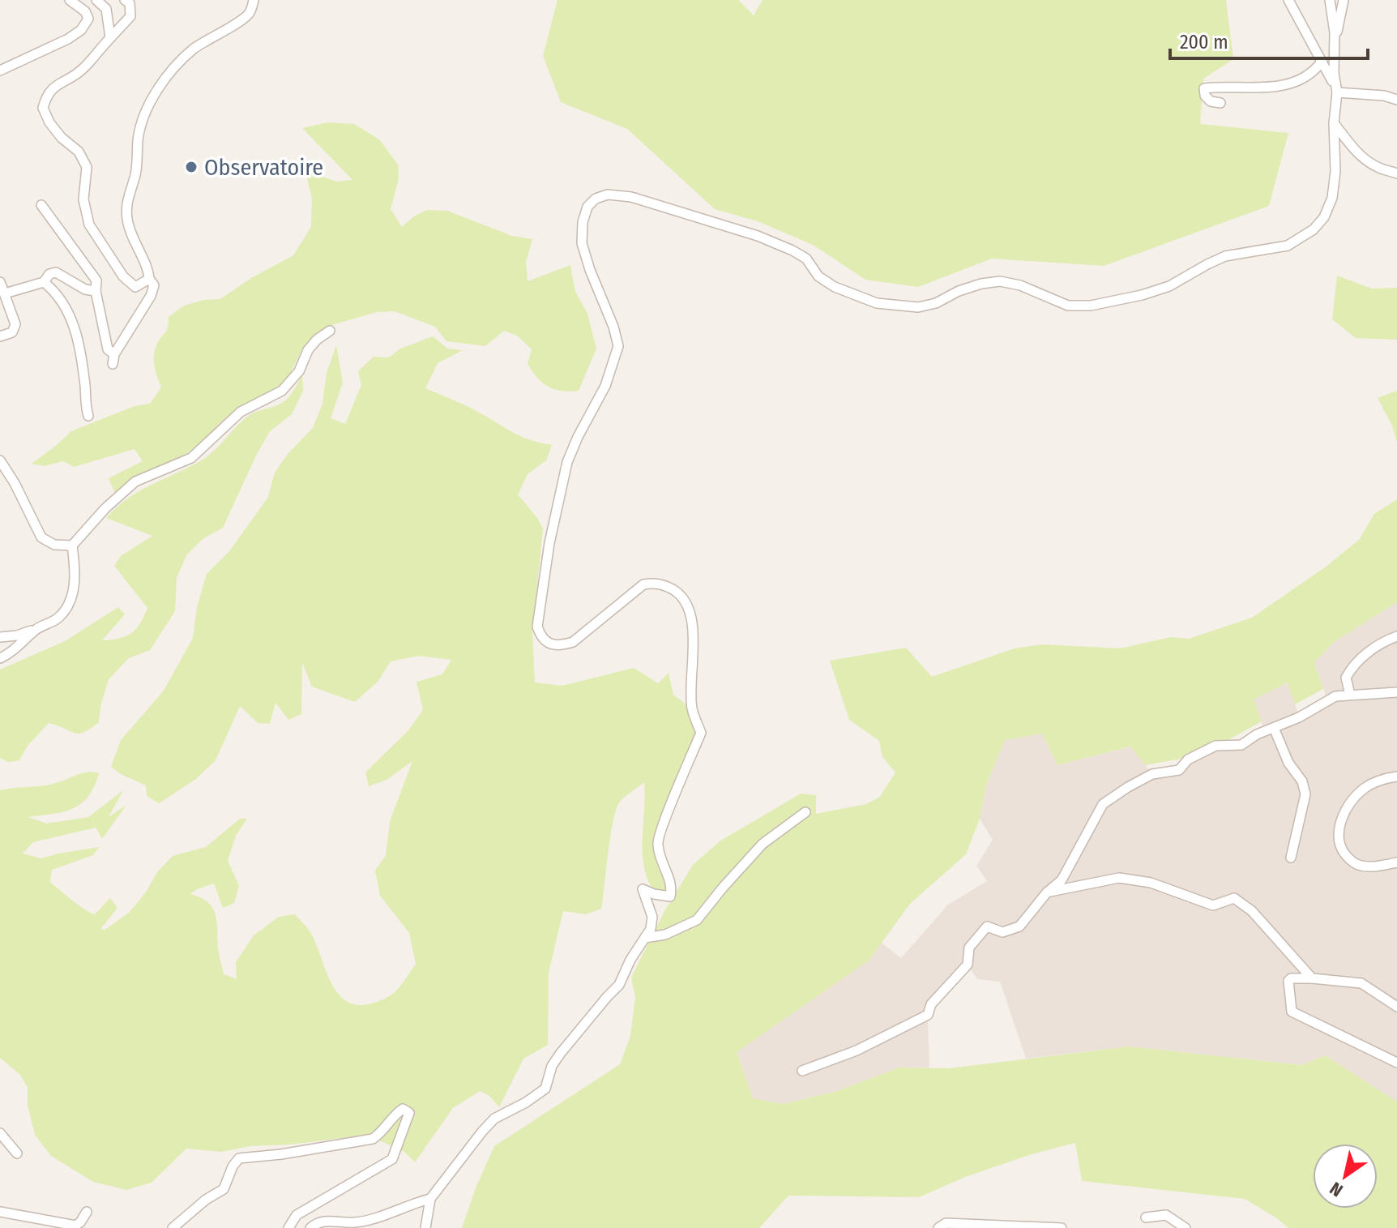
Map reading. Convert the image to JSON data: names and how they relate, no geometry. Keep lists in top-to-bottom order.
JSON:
{
  "places": ["Observatoire"],
  "scale_bar": "200 m",
  "north": "bottom left"
}
